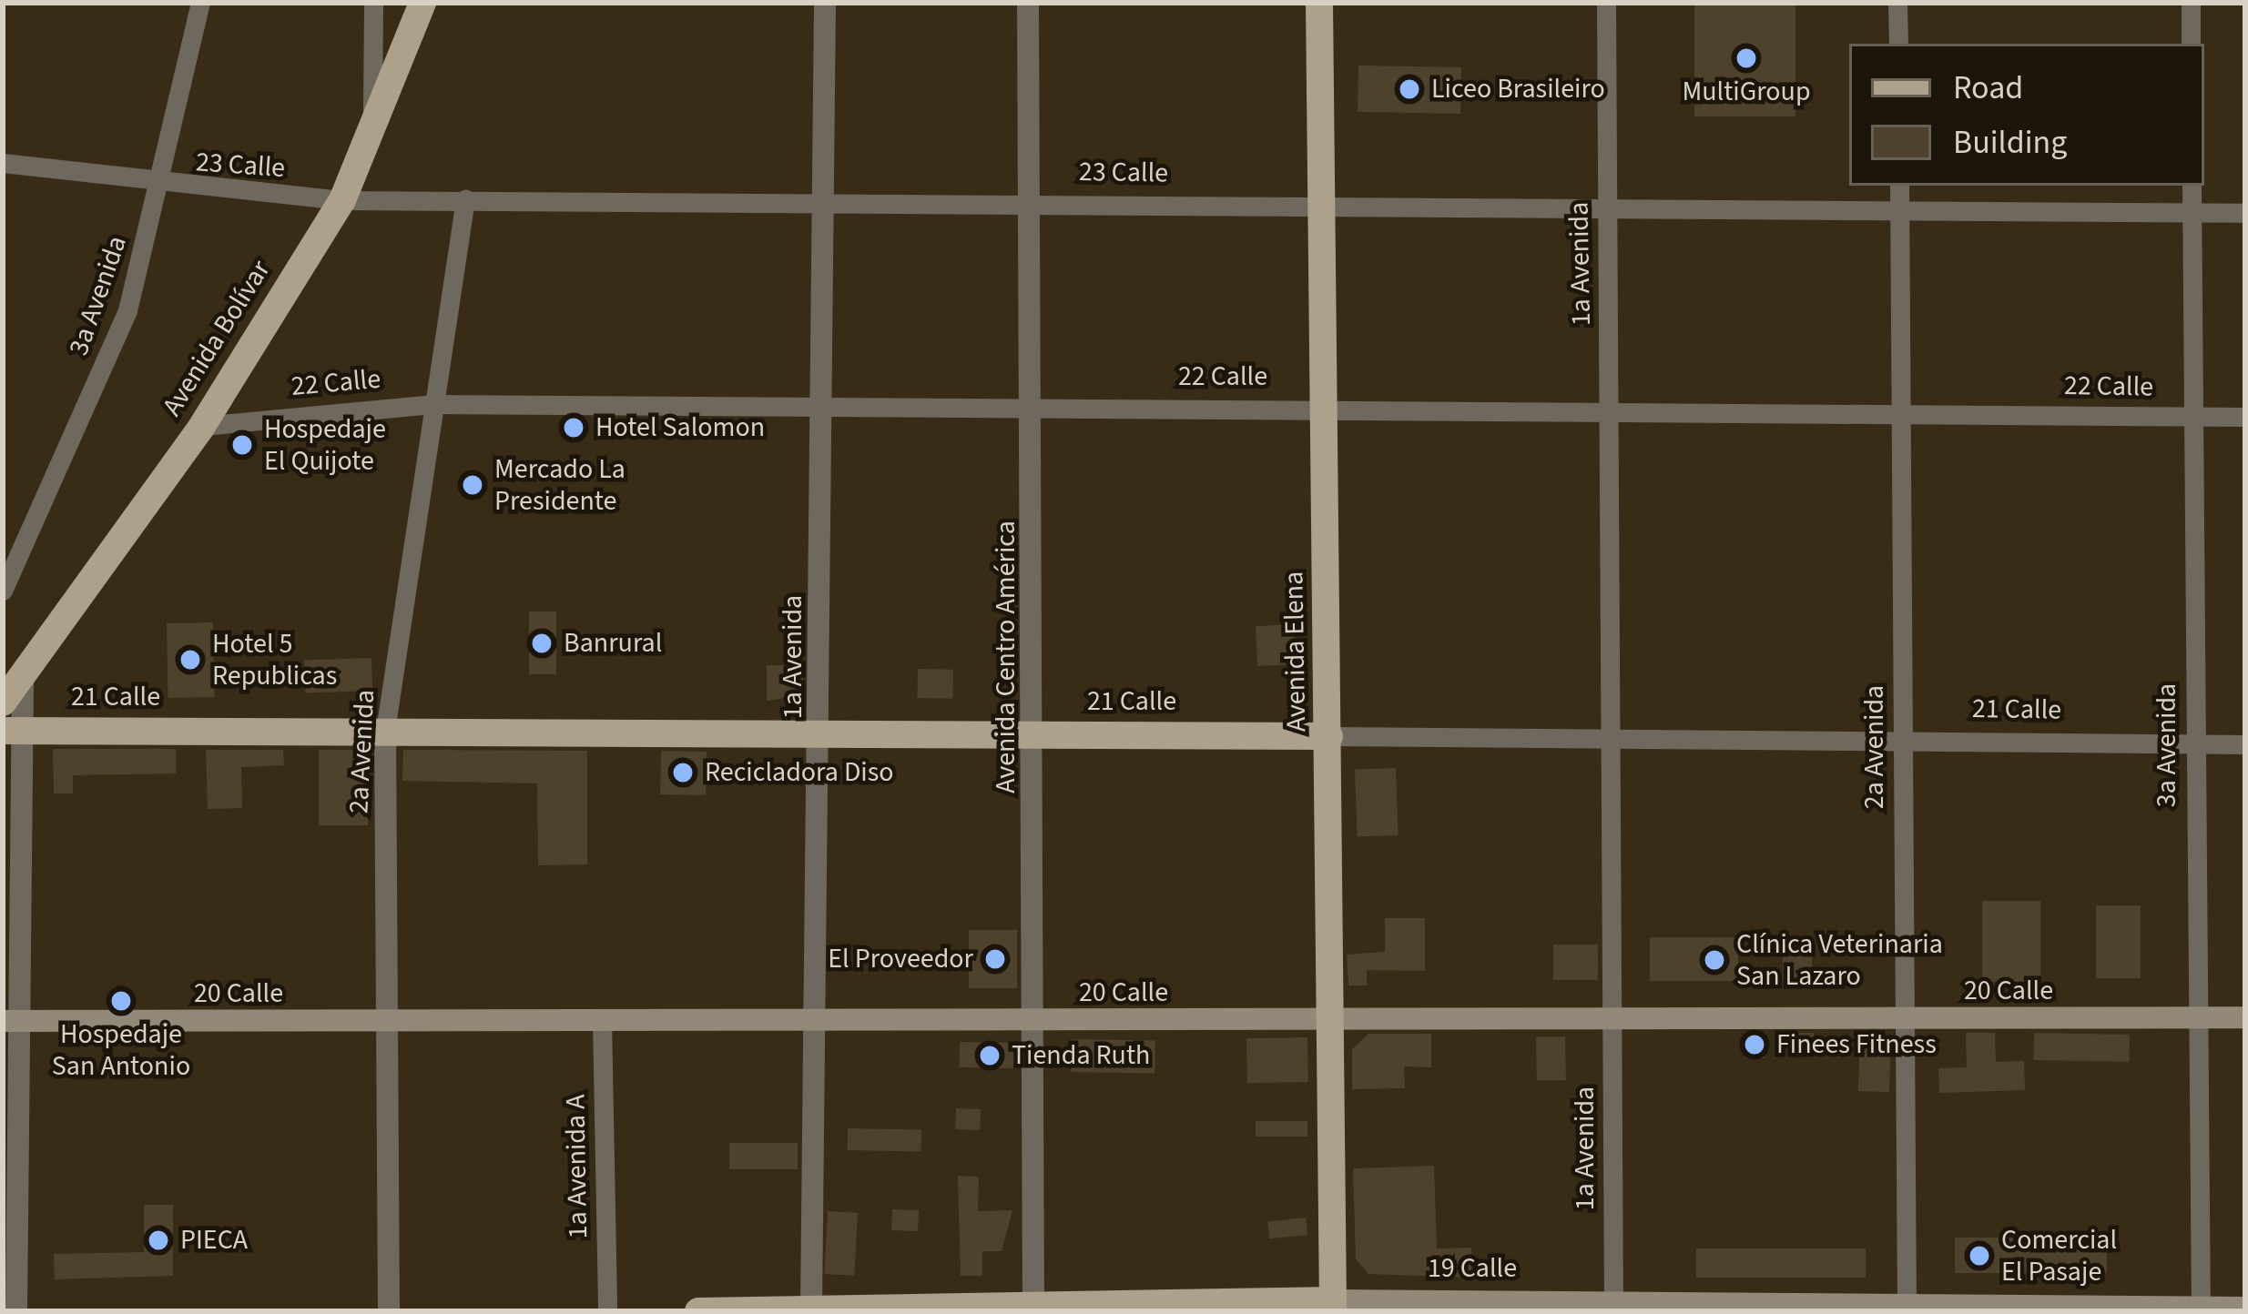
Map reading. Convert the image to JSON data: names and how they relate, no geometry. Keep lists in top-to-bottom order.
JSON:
{
  "streets": {
    "main road": [
      "Avenida Bolívar",
      "Avenida Elena",
      "21 Calle",
      "20 Calle",
      "19 Calle"
    ],
    "street": [
      "23 Calle",
      "1a Avenida",
      "3a Avenida",
      "22 Calle",
      "Avenida Centro América",
      "2a Avenida",
      "1a Avenida A"
    ]
  },
  "crossings": [
    ["23 Calle", "1a Avenida"],
    ["23 Calle", "3a Avenida"],
    ["23 Calle", "Avenida Bolívar"],
    ["23 Calle", "Avenida Elena"],
    ["23 Calle", "Avenida Centro América"],
    ["23 Calle", "2a Avenida"],
    ["1a Avenida", "22 Calle"],
    ["1a Avenida", "21 Calle"],
    ["1a Avenida", "20 Calle"],
    ["1a Avenida", "19 Calle"],
    ["3a Avenida", "22 Calle"],
    ["3a Avenida", "21 Calle"],
    ["3a Avenida", "20 Calle"],
    ["3a Avenida", "19 Calle"],
    ["Avenida Bolívar", "22 Calle"],
    ["Avenida Bolívar", "21 Calle"],
    ["22 Calle", "Avenida Elena"],
    ["22 Calle", "Avenida Centro América"],
    ["22 Calle", "2a Avenida"],
    ["Avenida Elena", "21 Calle"],
    ["Avenida Elena", "20 Calle"],
    ["Avenida Elena", "19 Calle"],
    ["Avenida Centro América", "21 Calle"],
    ["Avenida Centro América", "20 Calle"],
    ["Avenida Centro América", "19 Calle"],
    ["21 Calle", "2a Avenida"],
    ["2a Avenida", "20 Calle"],
    ["2a Avenida", "19 Calle"],
    ["20 Calle", "1a Avenida A"]
  ],
  "places": [
    "MultiGroup",
    "Liceo Brasileiro",
    "Hotel Salomon",
    "Hospedaje El Quijote",
    "Mercado La Presidente",
    "Banrural",
    "Hotel 5 Republicas",
    "Recicladora Diso",
    "El Proveedor",
    "Clínica Veterinaria San Lazaro",
    "Hospedaje San Antonio",
    "Finees Fitness",
    "Tienda Ruth",
    "PIECA",
    "Comercial El Pasaje"
  ],
  "legend": ["Road", "Building"]
}
